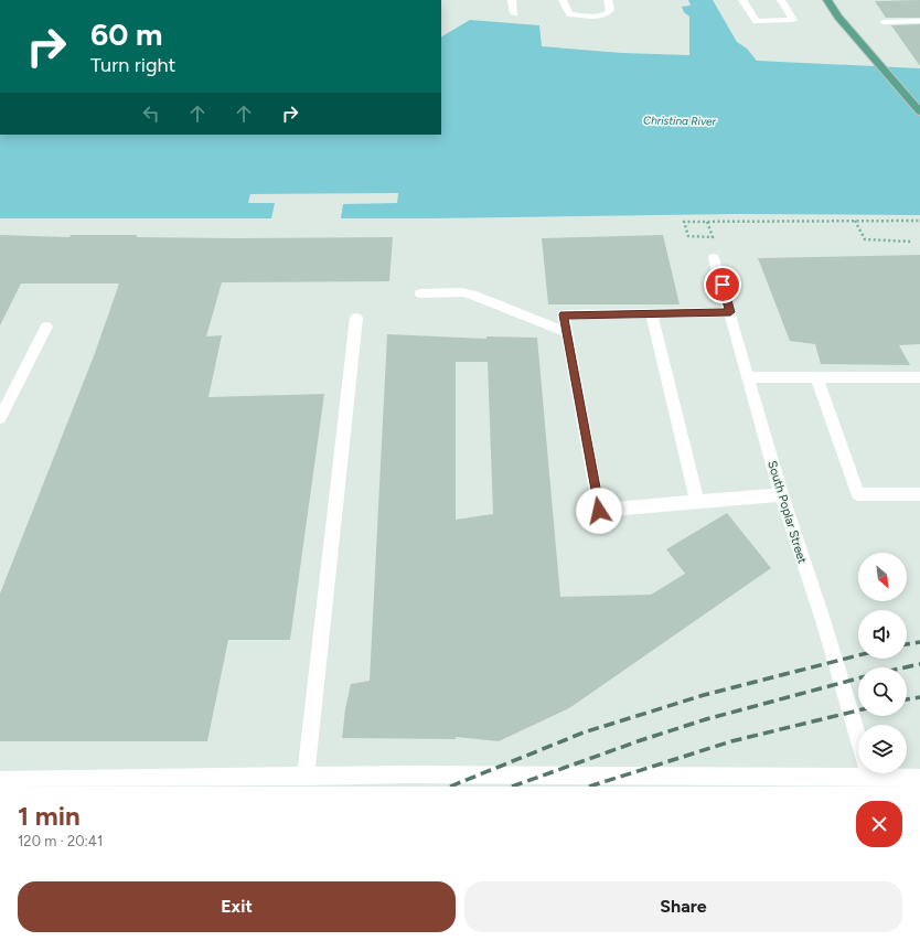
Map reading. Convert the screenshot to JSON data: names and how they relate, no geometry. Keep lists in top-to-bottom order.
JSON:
{
  "streets": {
    "street": ["South Poplar Street"]
  },
  "water": ["Christina River"],
  "north": "bottom right",
  "page": {
    "turn": ["60 m", "Turn right"],
    "heading": ["1 min", "120 m · 20:41"],
    "buttons": ["Exit", "Share"]
  }
}
